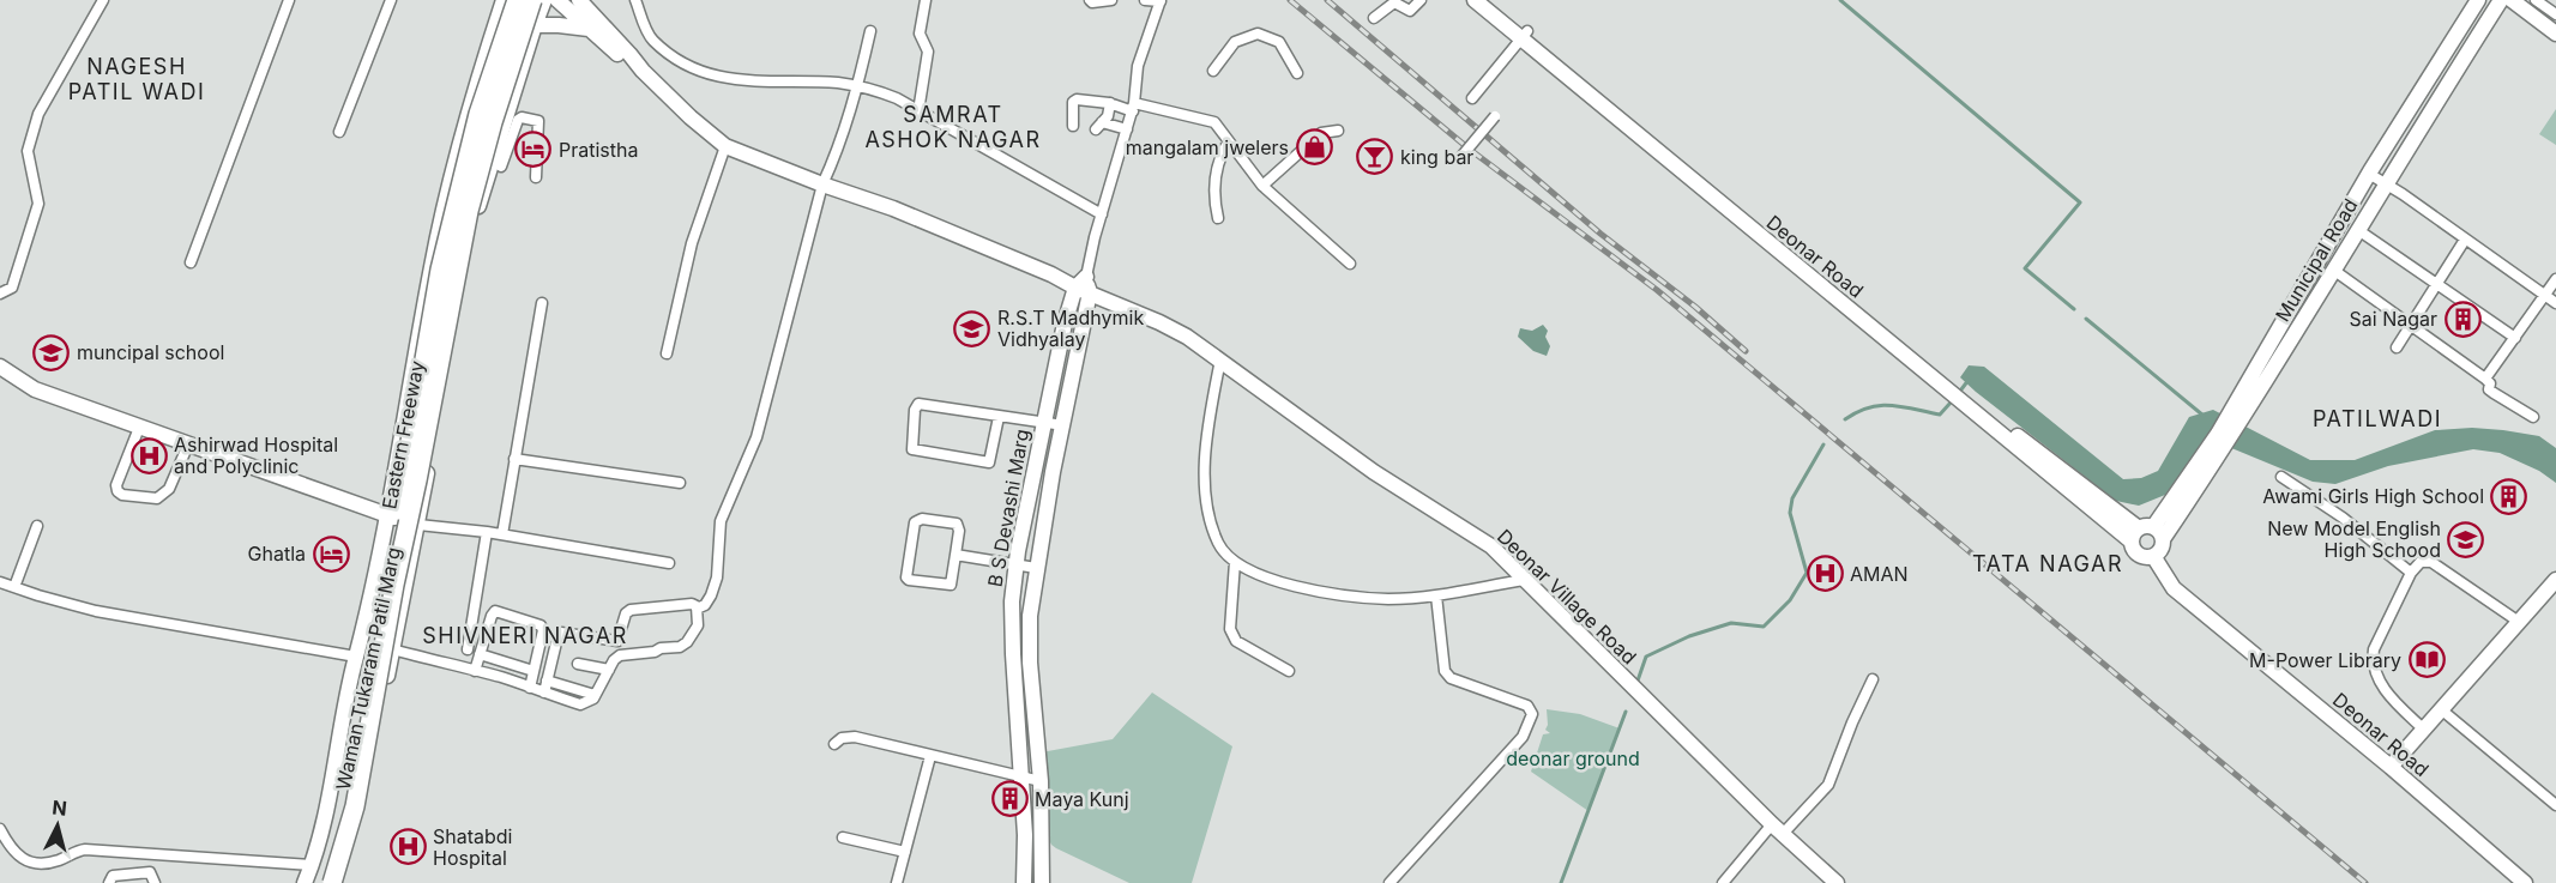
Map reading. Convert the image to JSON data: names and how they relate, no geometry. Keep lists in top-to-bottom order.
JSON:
{
  "streets": {
    "highway": ["Eastern Freeway"],
    "main road": [
      "Deonar Road",
      "Municipal Road",
      "B S Devashi Marg",
      "Deonar Village Road",
      "Waman Tukaram Patil Marg"
    ]
  },
  "crossings": [
    ["Deonar Road", "Municipal Road"],
    ["B S Devashi Marg", "Deonar Village Road"]
  ],
  "districts": [
    "NAGESH PATIL WADI",
    "SAMRAT ASHOK NAGAR",
    "PATILWADI",
    "TATA NAGAR",
    "SHIVNERI NAGAR"
  ],
  "parks": ["deonar ground"],
  "places": {
    "shop": ["mangalam jwelers"],
    "hotel": ["Pratistha", "Ghatla"],
    "bar": ["king bar"],
    "building": ["Sai Nagar", "Awami Girls High School", "Maya Kunj"],
    "school or university": ["R.S.T Madhymik Vidhyalay", "muncipal school", "New Model English High Schood"],
    "hospital": ["Ashirwad Hospital and Polyclinic", "AMAN", "Shatabdi Hospital"],
    "library": ["M-Power Library"]
  },
  "north": "top"
}
